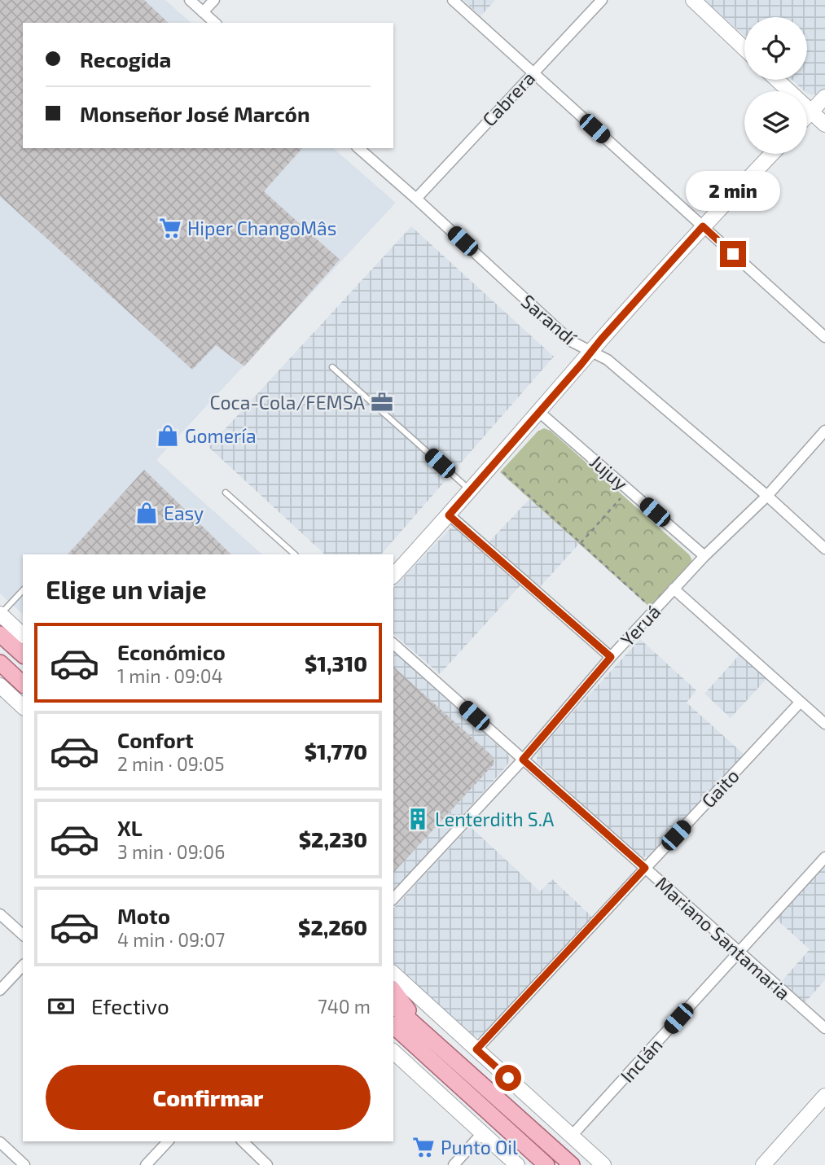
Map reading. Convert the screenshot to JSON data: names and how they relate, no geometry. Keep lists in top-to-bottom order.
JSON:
{
  "streets": {
    "street": [
      "Cabrera",
      "Sarandí",
      "Jujuy",
      "Yeruá",
      "Gaito",
      "Mariano Santamaria",
      "Inclán"
    ]
  },
  "crossings": [
    ["Cabrera", "Sarandí"],
    ["Sarandí", "Yeruá"],
    ["Jujuy", "Yeruá"],
    ["Yeruá", "Mariano Santamaria"],
    ["Gaito", "Mariano Santamaria"],
    ["Mariano Santamaria", "Inclán"]
  ],
  "places": {
    "supermarket": ["Hiper ChangoMâs", "Punto Oil"],
    "office": ["Coca-Cola/FEMSA"],
    "shop": ["Gomería", "Easy"],
    "building": ["Lenterdith S.A"]
  },
  "page": {
    "banner": ["Recogida", "Monseñor José Marcón"],
    "bubble": "2 min",
    "heading": "Elige un viaje",
    "list": [
      {
        "name": "Económico",
        "note": "1 min · 09:04",
        "value": "$1,310"
      },
      {
        "name": "Confort",
        "note": "2 min · 09:05",
        "value": "$1,770"
      },
      {
        "name": "XL",
        "note": "3 min · 09:06",
        "value": "$2,230"
      },
      {
        "name": "Moto",
        "note": "4 min · 09:07",
        "value": "$2,260"
      }
    ],
    "pay": ["Efectivo", "740 m"],
    "buttons": "Confirmar"
  }
}
